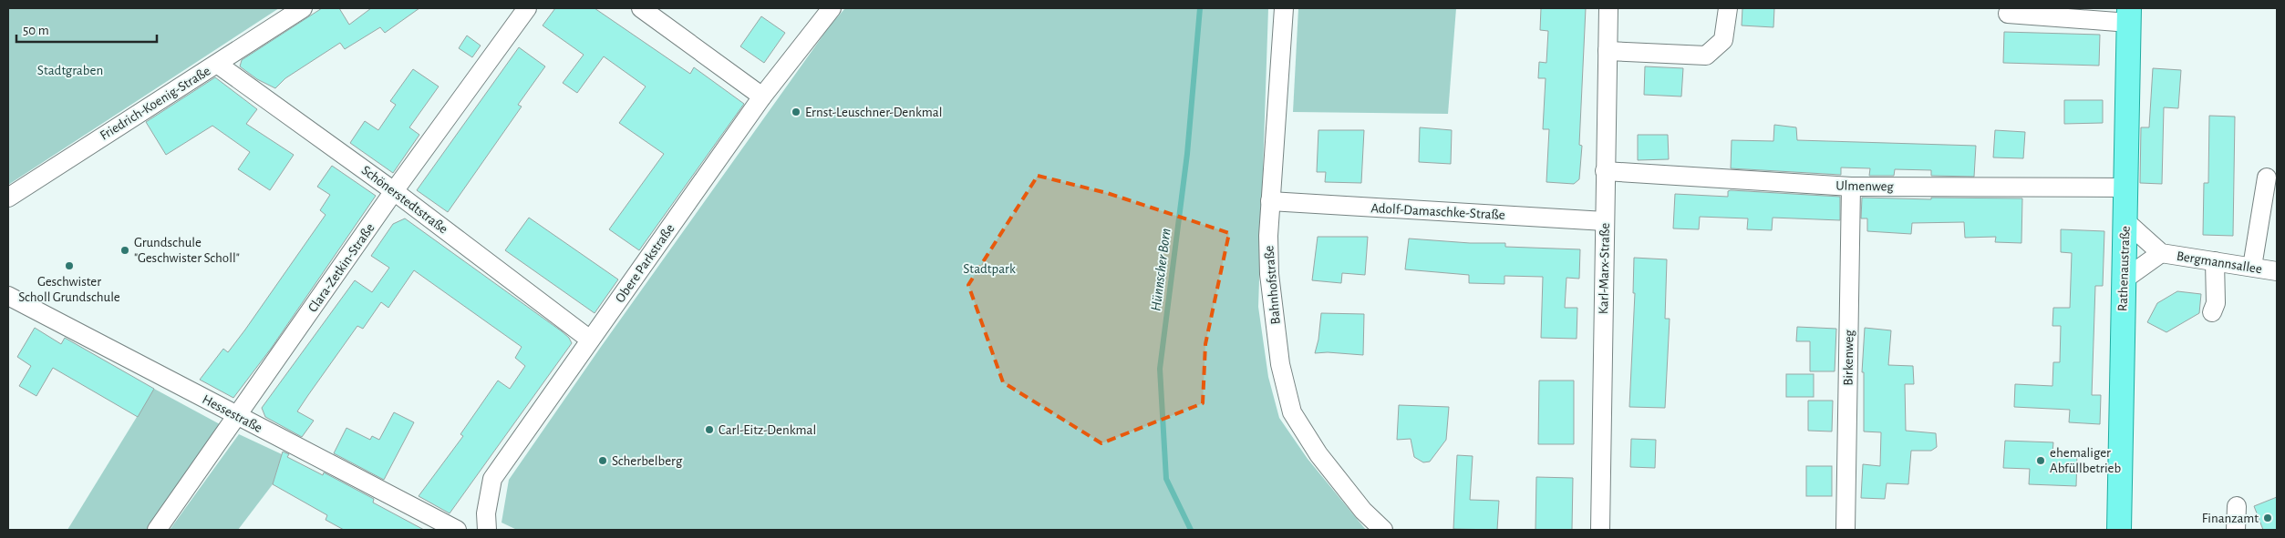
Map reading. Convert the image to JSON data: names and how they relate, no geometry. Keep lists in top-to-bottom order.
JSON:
{
  "streets": {
    "main road": ["Rathenaustraße"],
    "street": [
      "Friedrich-Koenig-Straße",
      "Ulmenweg",
      "Schönerstedtstraße",
      "Adolf-Damaschke-Straße",
      "Bergmannsallee",
      "Obere Parkstraße",
      "Clara-Zetkin-Straße",
      "Karl-Marx-Straße",
      "Bahnhofstraße",
      "Birkenweg",
      "Hessestraße"
    ]
  },
  "crossings": [
    ["Friedrich-Koenig-Straße", "Schönerstedtstraße"],
    ["Ulmenweg", "Karl-Marx-Straße"],
    ["Ulmenweg", "Rathenaustraße"],
    ["Ulmenweg", "Birkenweg"],
    ["Schönerstedtstraße", "Obere Parkstraße"],
    ["Schönerstedtstraße", "Clara-Zetkin-Straße"],
    ["Adolf-Damaschke-Straße", "Karl-Marx-Straße"],
    ["Adolf-Damaschke-Straße", "Bahnhofstraße"],
    ["Bergmannsallee", "Rathenaustraße"],
    ["Clara-Zetkin-Straße", "Hessestraße"]
  ],
  "water": ["Hünnscher Born"],
  "parks": ["Stadtgraben", "Stadtpark"],
  "places": [
    "Ernst-Leuschner-Denkmal",
    "Grundschule \"Geschwister Scholl\"",
    "Geschwister Scholl Grundschule",
    "Carl-Eitz-Denkmal",
    "Scherbelberg",
    "ehemaliger Abfüllbetrieb",
    "Finanzamt"
  ],
  "scale_bar": "50 m"
}
